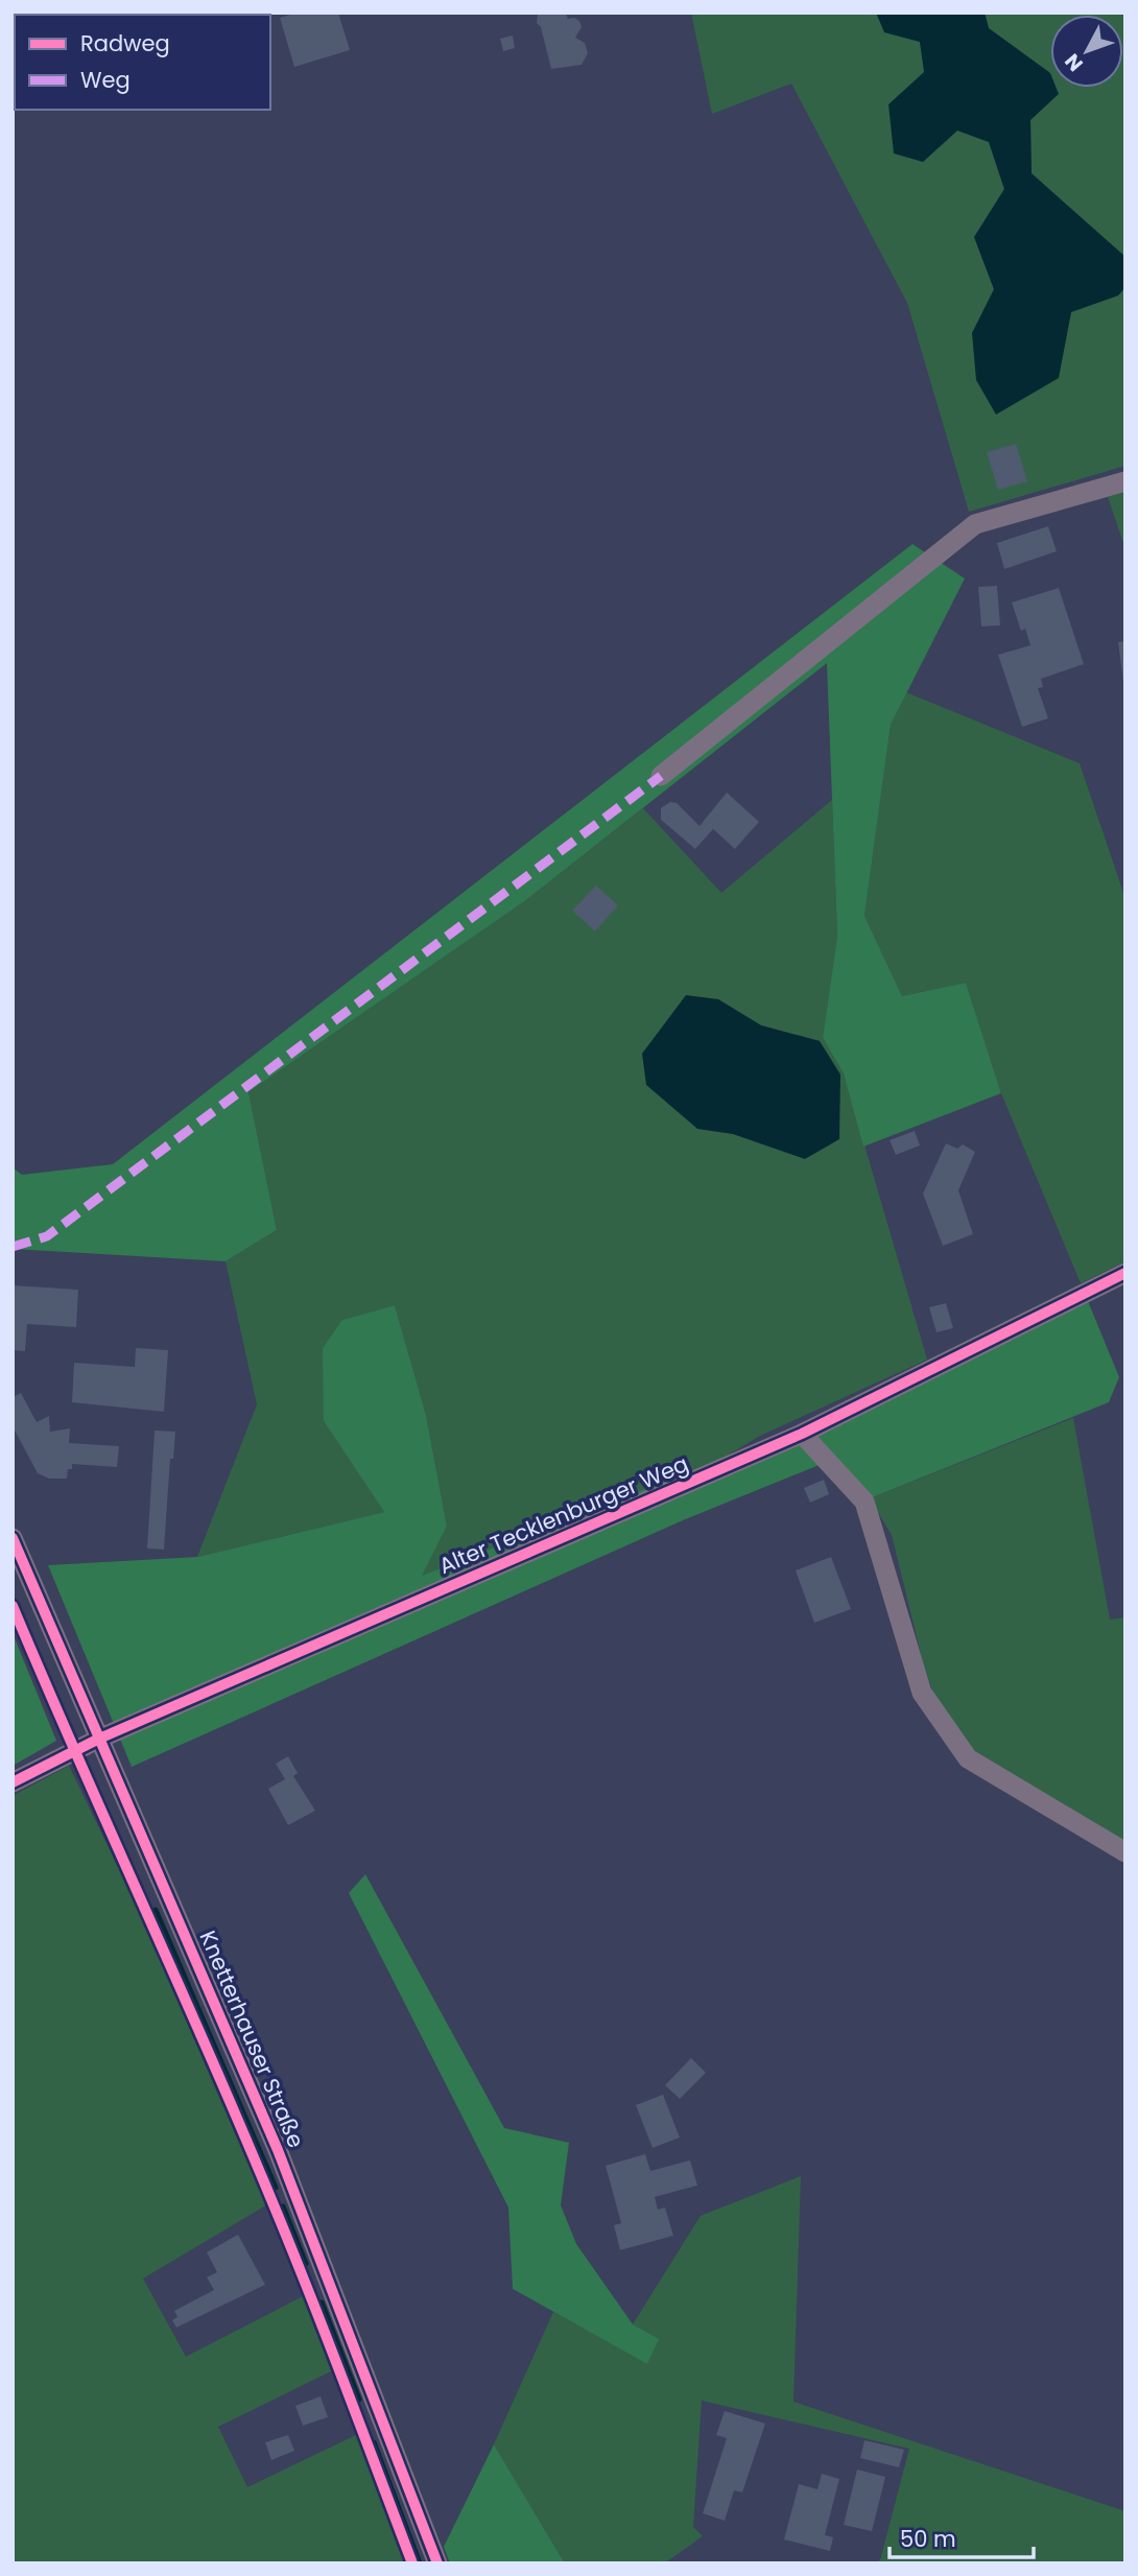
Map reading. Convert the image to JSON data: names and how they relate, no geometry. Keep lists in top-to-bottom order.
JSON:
{
  "streets": {
    "street": ["Alter Tecklenburger Weg", "Knetterhauser Straße"]
  },
  "crossings": [
    ["Alter Tecklenburger Weg", "Knetterhauser Straße"]
  ],
  "legend": ["Radweg", "Weg"],
  "scale_bar": "50 m",
  "north": "bottom left"
}
